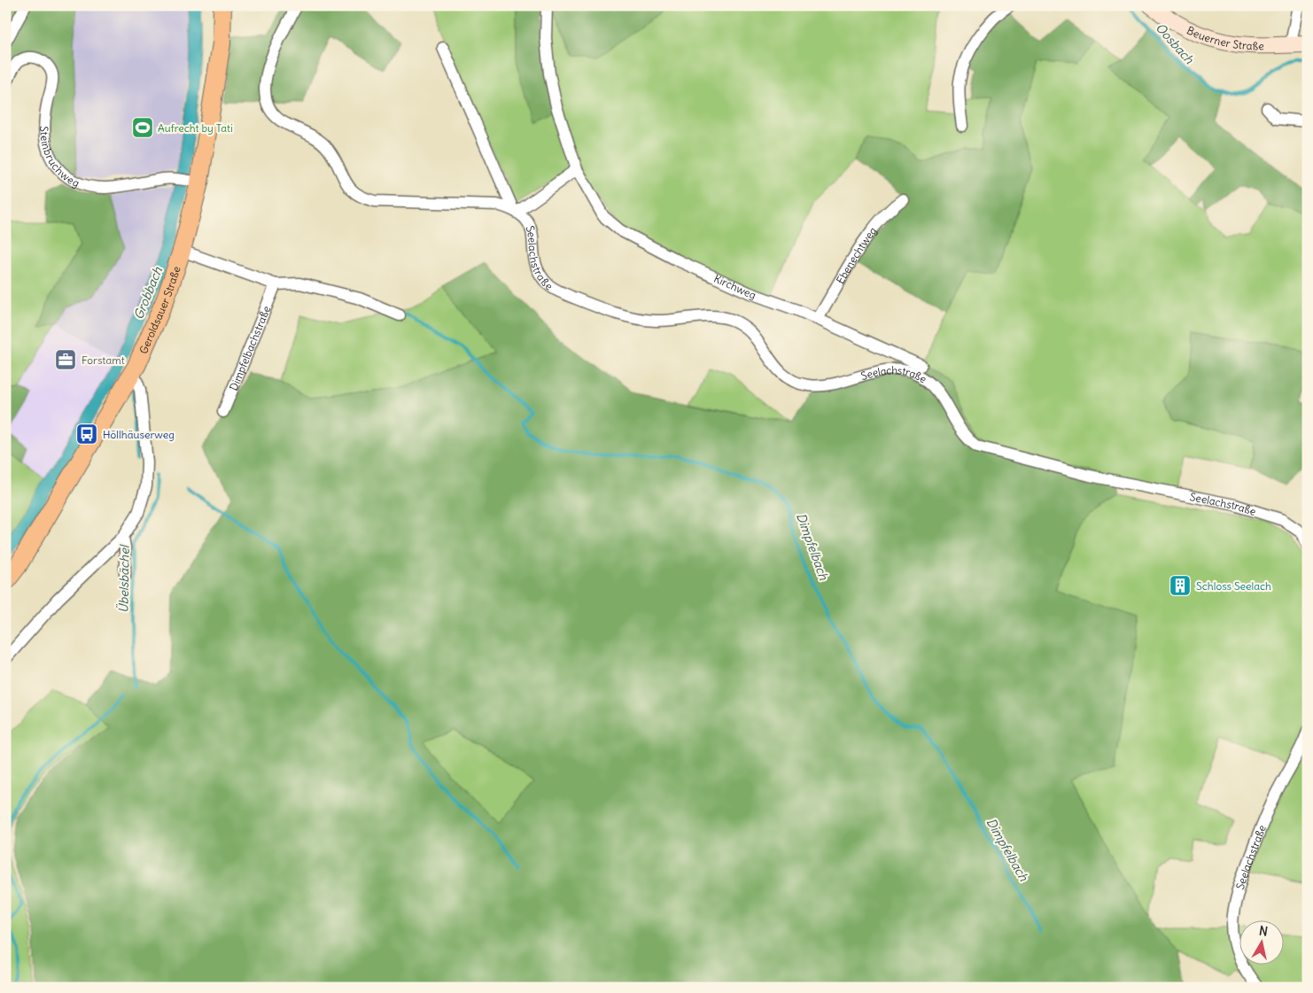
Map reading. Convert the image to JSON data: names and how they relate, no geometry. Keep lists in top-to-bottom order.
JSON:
{
  "streets": {
    "main road": ["Beuerner Straße", "Geroldsauer Straße"],
    "street": [
      "Steinbruchweg",
      "Seelachstraße",
      "Ebenechtweg",
      "Kirchweg",
      "Dimpfelbachstraße"
    ]
  },
  "crossings": [
    ["Steinbruchweg", "Geroldsauer Straße"],
    ["Ebenechtweg", "Kirchweg"]
  ],
  "water": [
    "Oosbach",
    "Grobbach",
    "Dimpfelbach",
    "Übelsbächel"
  ],
  "places": {
    "sports": ["Aufrecht by Tati"],
    "office": ["Forstamt"],
    "bus stop": ["Höllhäuserweg"],
    "building": ["Schloss Seelach"]
  },
  "north": "top"
}
